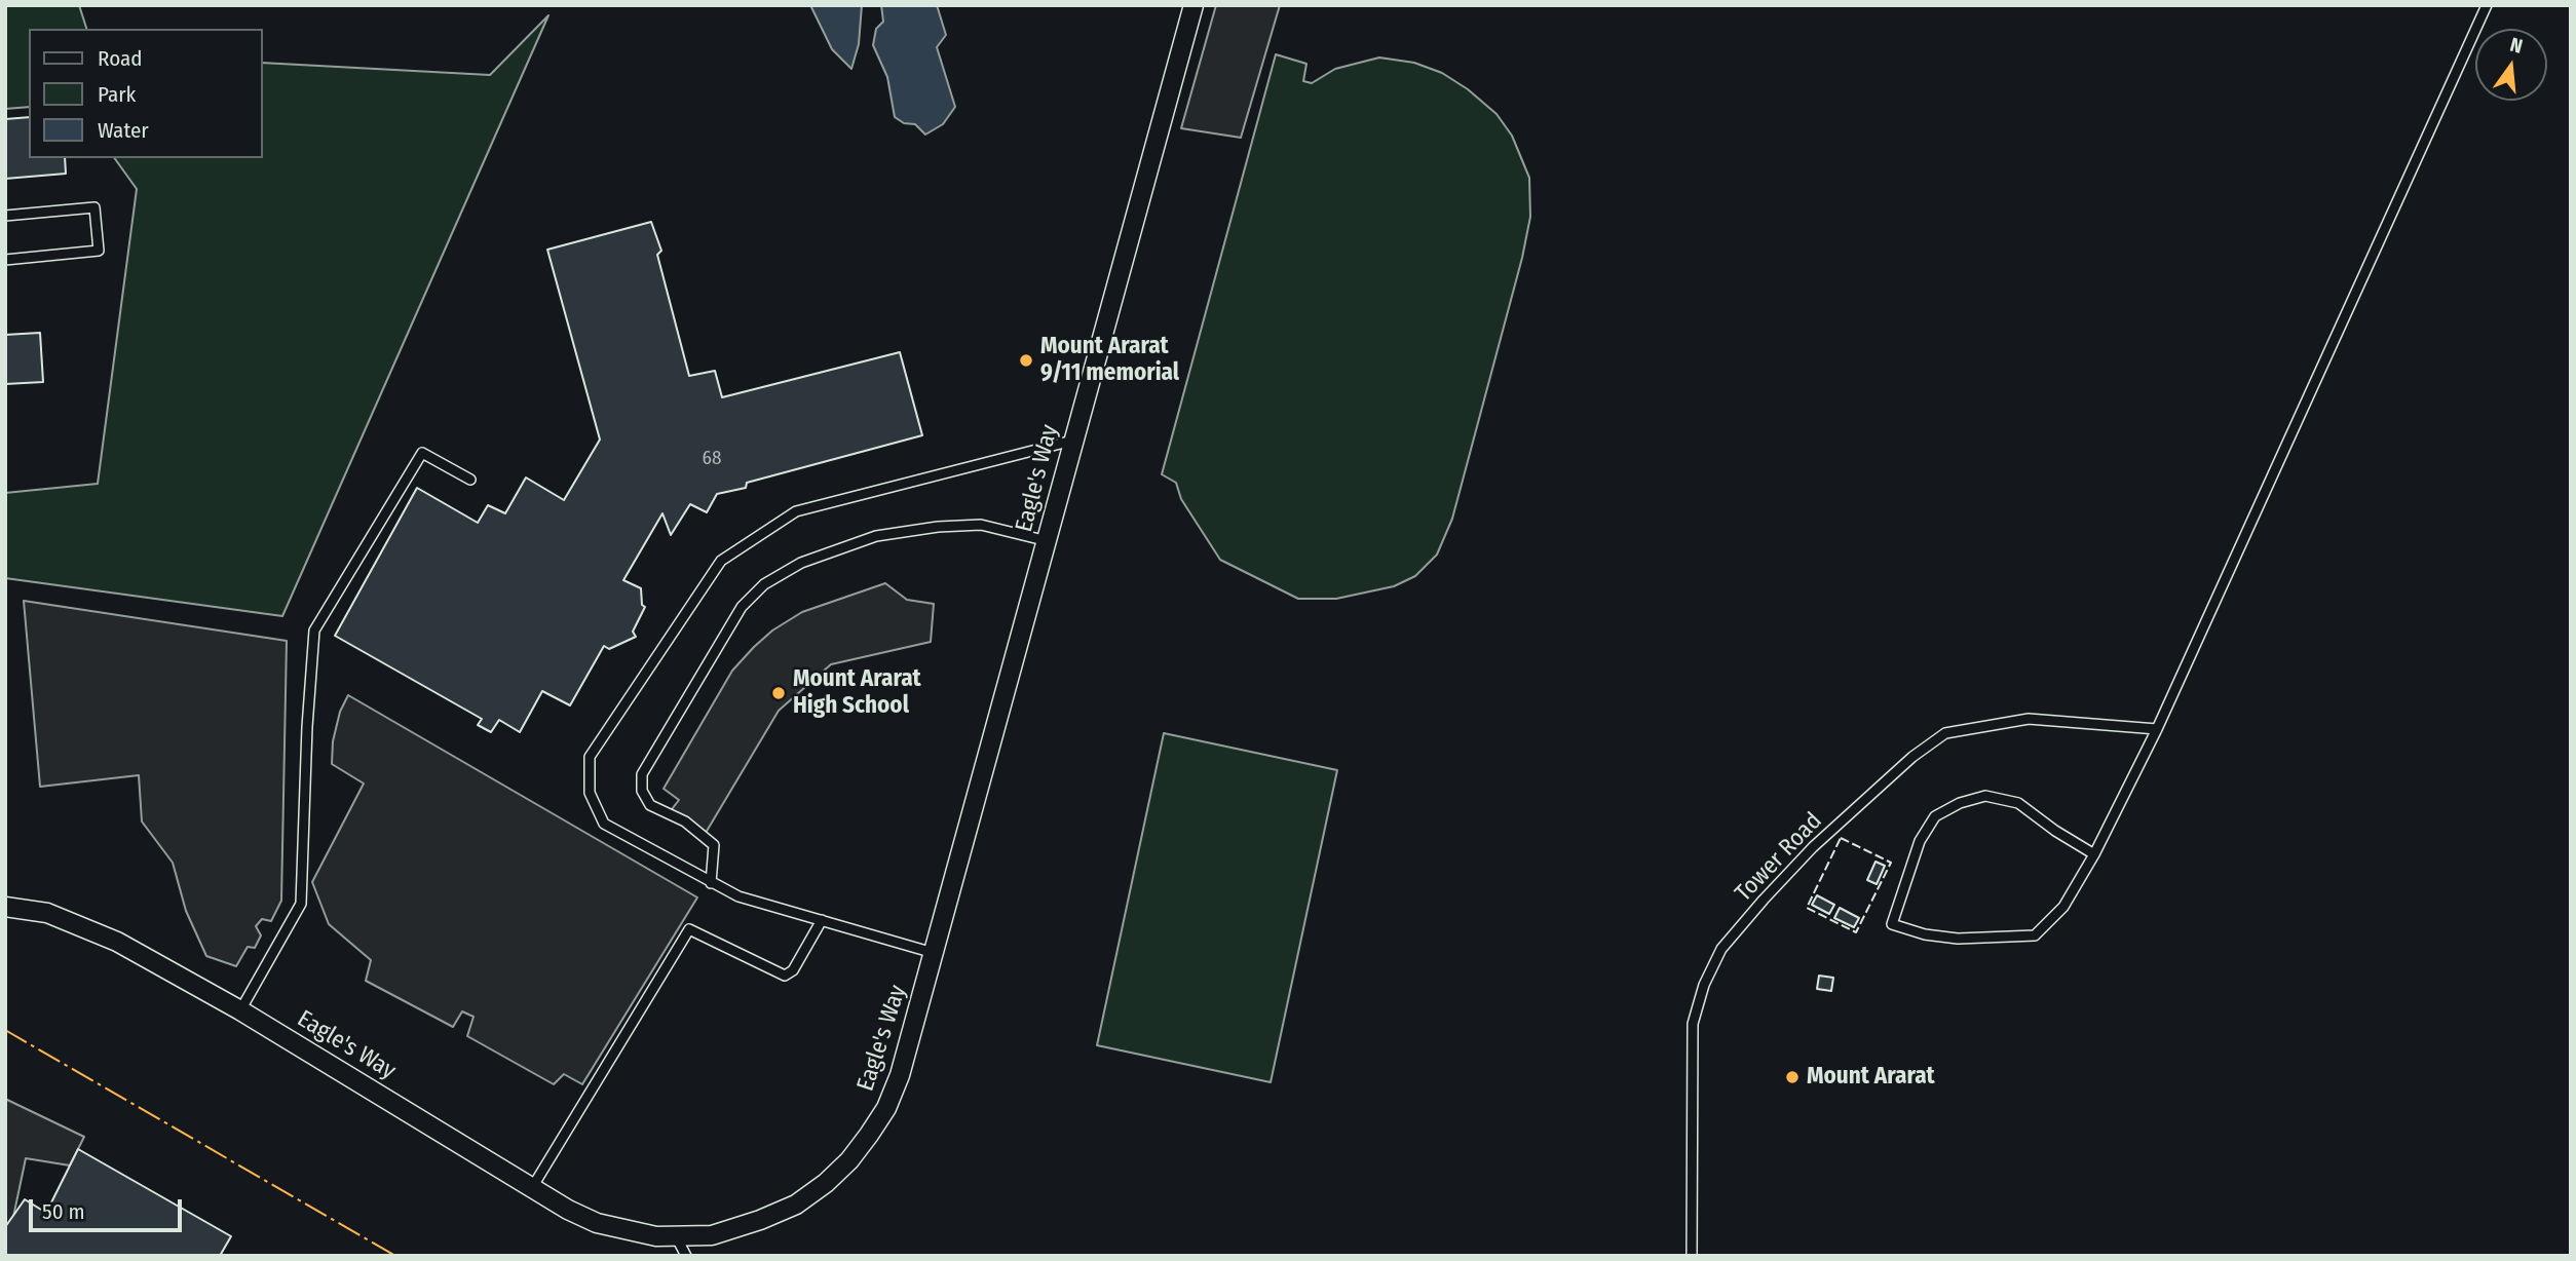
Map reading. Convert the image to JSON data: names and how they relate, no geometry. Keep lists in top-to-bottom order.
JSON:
{
  "streets": {
    "street": ["Eagle's Way"],
    "lane": ["Tower Road"]
  },
  "places": ["Mount Ararat 9/11 memorial", "Mount Ararat High School", "Mount Ararat"],
  "house_numbers": ["68"],
  "legend": ["Road", "Park", "Water"],
  "scale_bar": "50 m",
  "north": "top"
}
